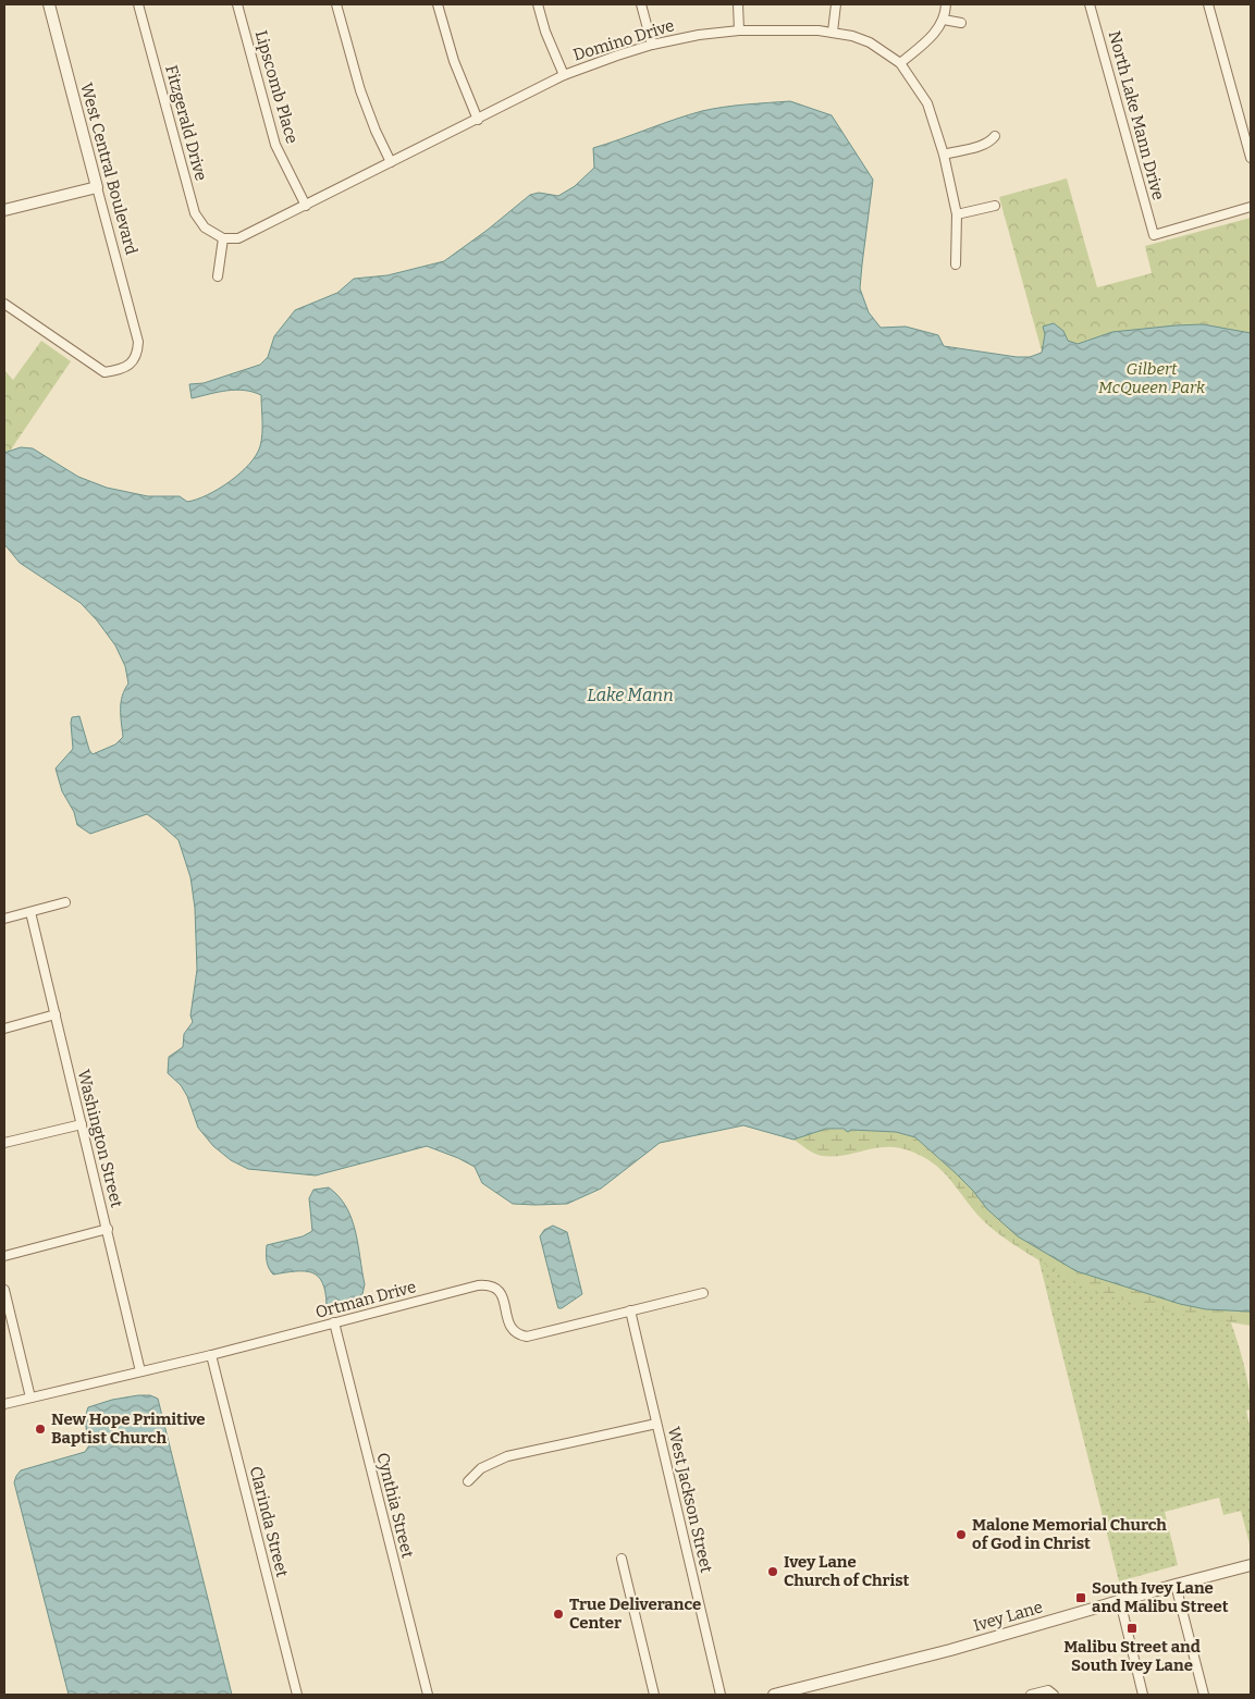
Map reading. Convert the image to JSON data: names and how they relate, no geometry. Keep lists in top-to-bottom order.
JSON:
{
  "streets": {
    "street": [
      "Domino Drive",
      "Lipscomb Place",
      "North Lake Mann Drive",
      "Fitzgerald Drive",
      "West Central Boulevard",
      "Washington Street",
      "Ortman Drive",
      "West Jackson Street",
      "Cynthia Street",
      "Clarinda Street",
      "Ivey Lane"
    ]
  },
  "crossings": [
    ["Domino Drive", "Lipscomb Place"],
    ["Domino Drive", "Fitzgerald Drive"],
    ["Washington Street", "Ortman Drive"],
    ["Ortman Drive", "West Jackson Street"],
    ["Ortman Drive", "Cynthia Street"],
    ["Ortman Drive", "Clarinda Street"]
  ],
  "water": ["Lake Mann"],
  "parks": ["Gilbert McQueen Park"],
  "places": {
    "other": [
      "New Hope Primitive Baptist Church",
      "Malone Memorial Church of God in Christ",
      "Ivey Lane Church of Christ",
      "True Deliverance Center"
    ],
    "transit": ["South Ivey Lane and Malibu Street", "Malibu Street and South Ivey Lane"]
  }
}
